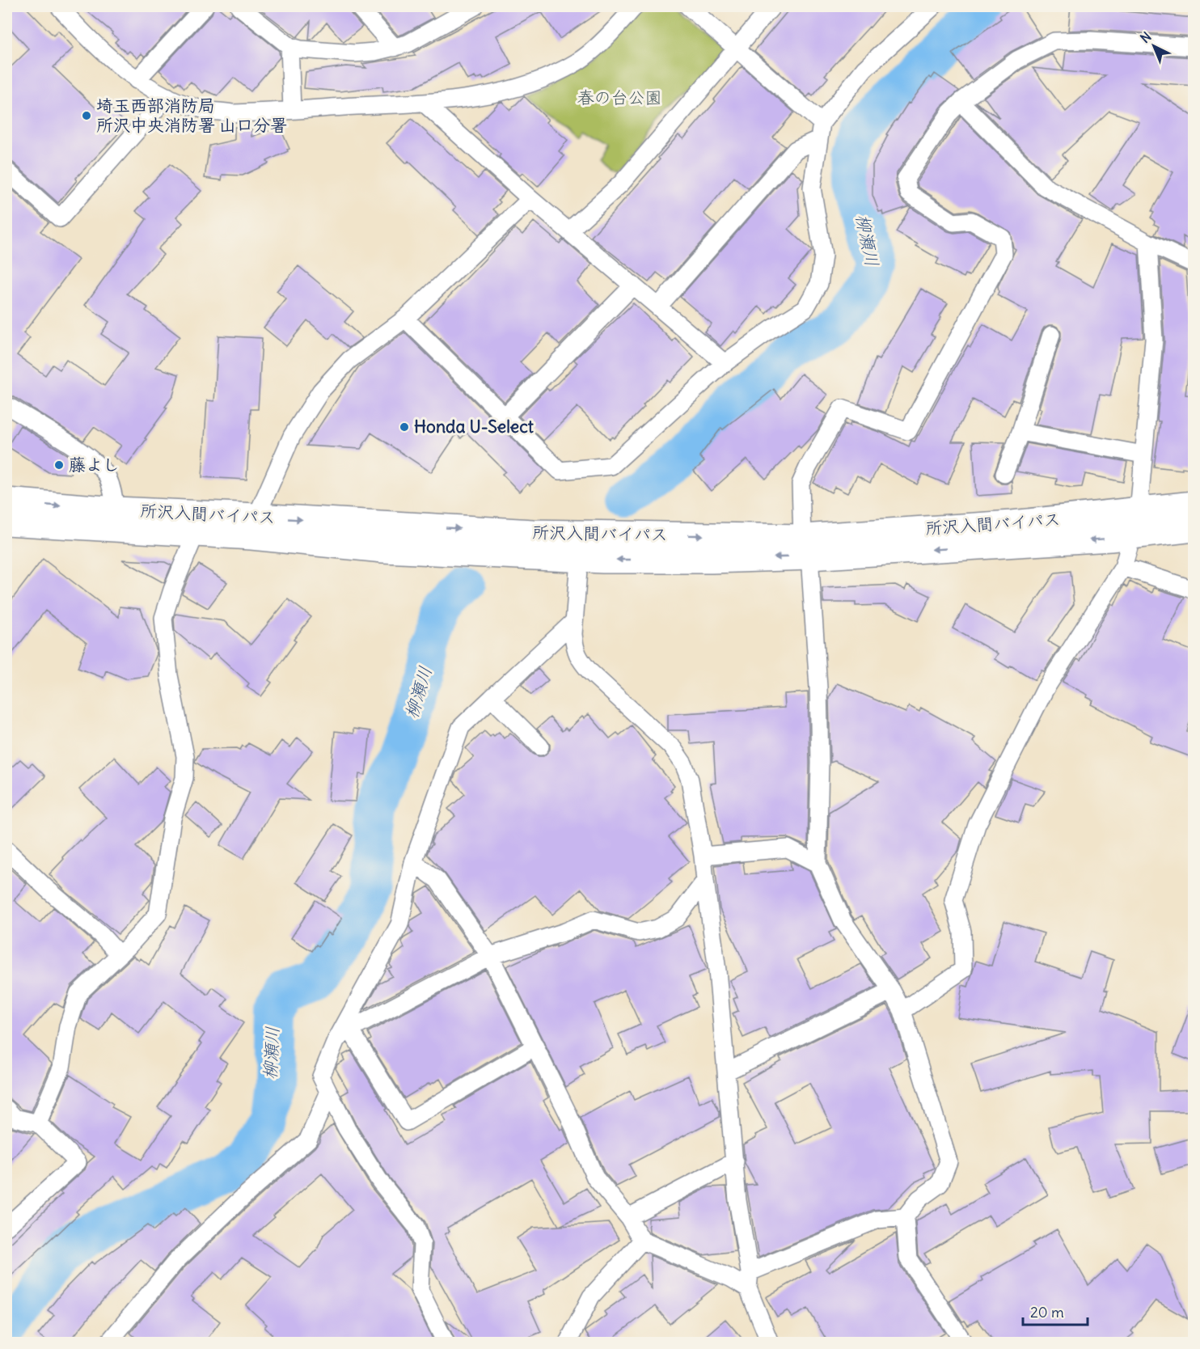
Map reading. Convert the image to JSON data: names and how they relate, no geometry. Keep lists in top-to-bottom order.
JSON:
{
  "streets": {
    "main road": ["所沢入間バイパス"]
  },
  "water": ["柳瀬川"],
  "parks": ["春の台公園"],
  "places": ["埼玉西部消防局 所沢中央消防署 山口分署", "Honda U-Select", "藤よし"],
  "scale_bar": "20 m",
  "north": "top left"
}
